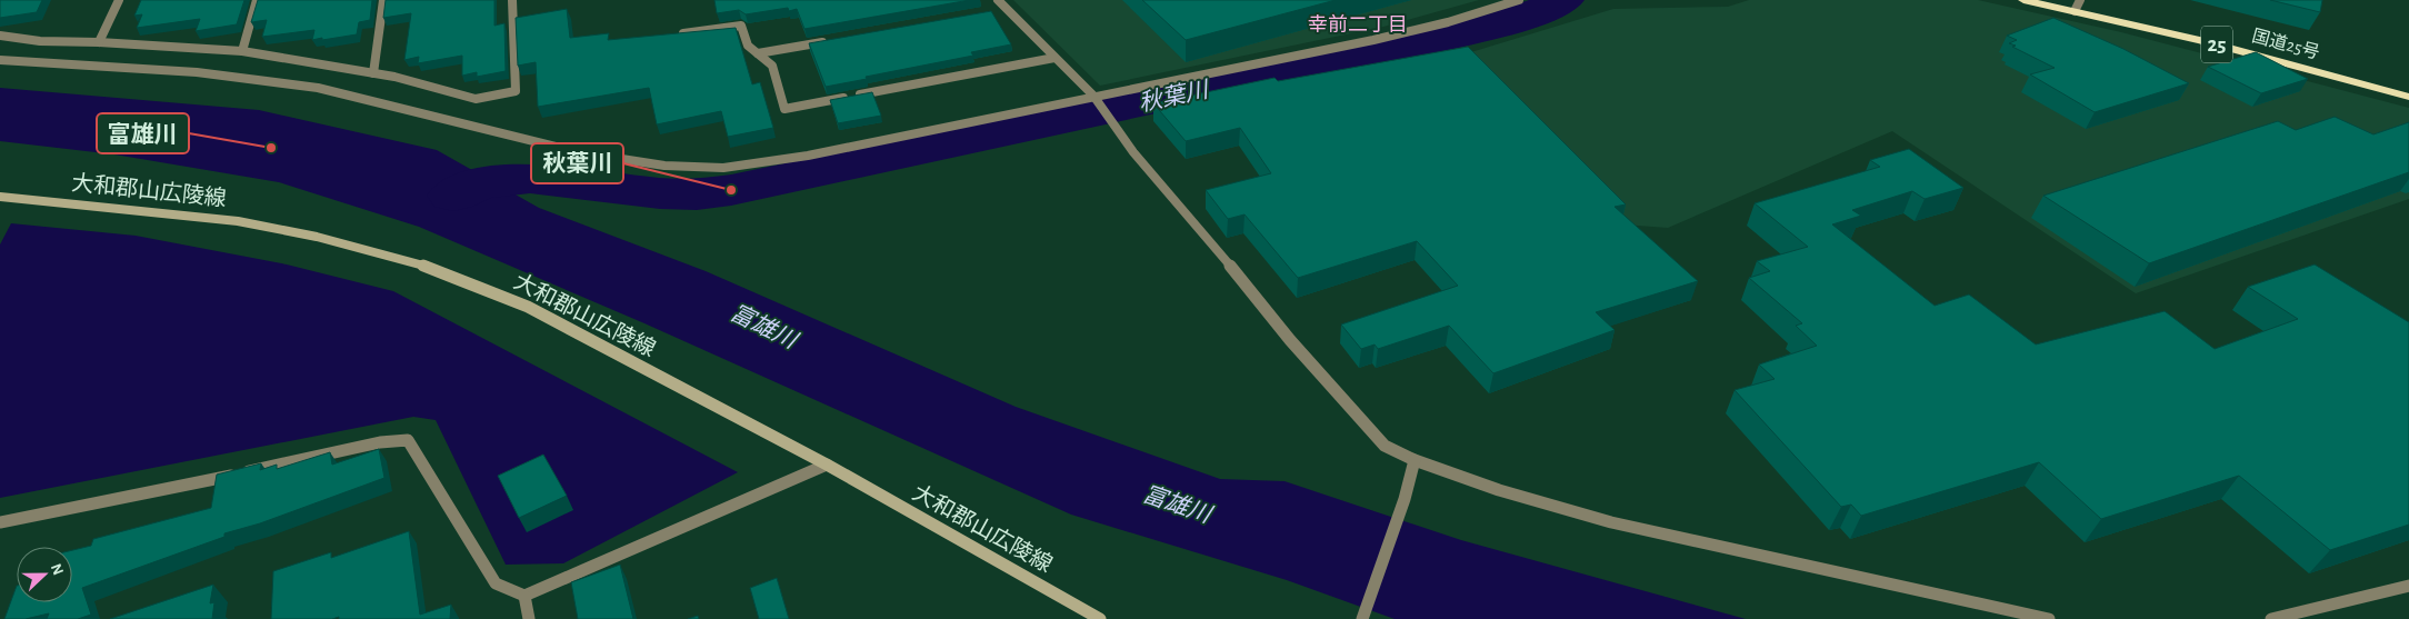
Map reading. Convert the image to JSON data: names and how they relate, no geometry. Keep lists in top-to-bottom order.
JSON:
{
  "streets": {
    "highway": ["25", "国道25号"],
    "main road": ["大和郡山広陵線"]
  },
  "districts": ["幸前二丁目"],
  "water": ["秋葉川", "富雄川"],
  "places": ["富雄川", "秋葉川"],
  "north": "right"
}
